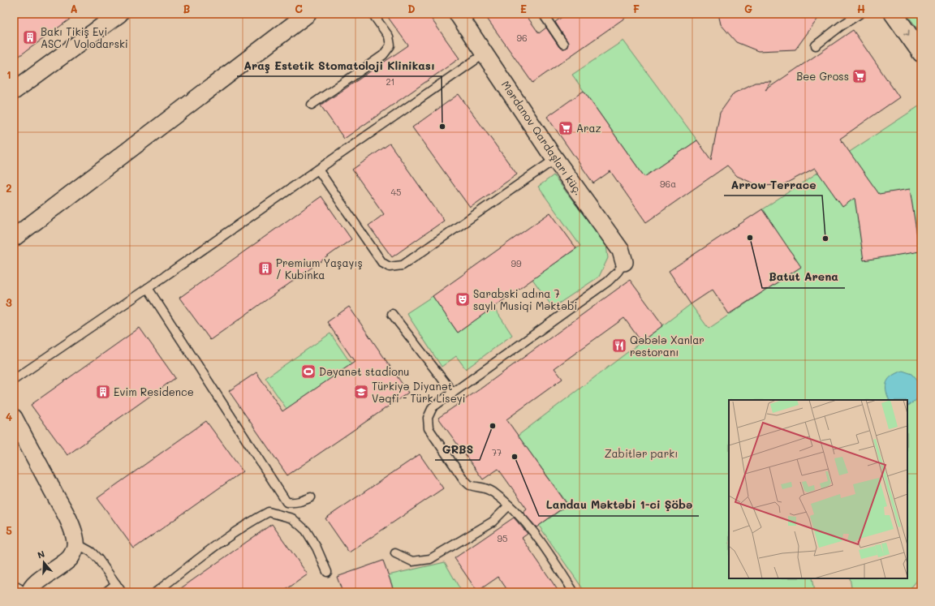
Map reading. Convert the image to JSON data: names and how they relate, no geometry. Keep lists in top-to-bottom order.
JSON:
{
  "streets": {
    "street": ["Mərdanov Qardaşları küç."]
  },
  "parks": ["Zabitlər parkı"],
  "places": {
    "building": ["Bakı Tikiş Evi ASC / Volodarski", "Premium Yaşayış / Kubinka", "Evim Residence"],
    "supermarket": ["Bee Gross", "Araz"],
    "other": [
      "Araş Estetik Stomatoloji Klinikası",
      "Batut Arena",
      "Arrow Terrace",
      "GRBS",
      "Landau Məktəbi 1-ci Şöbə"
    ],
    "theatre": ["Sarabski adına 7 saylı Musiqi Məktəbi"],
    "restaurant": ["Qəbələ Xanlar restoranı"],
    "sports": ["Dəyanət stadionu"],
    "school or university": ["Türkiyə Diyanət Vəqfi - Türk Liseyi"]
  },
  "house_numbers": [
    "96",
    "21",
    "96a",
    "45",
    "99",
    "77",
    "95"
  ],
  "north": "top",
  "grid": {
    "columns": [
      "A",
      "B",
      "C",
      "D",
      "E",
      "F",
      "G",
      "H"
    ],
    "rows": [
      "1",
      "2",
      "3",
      "4",
      "5"
    ]
  }
}
